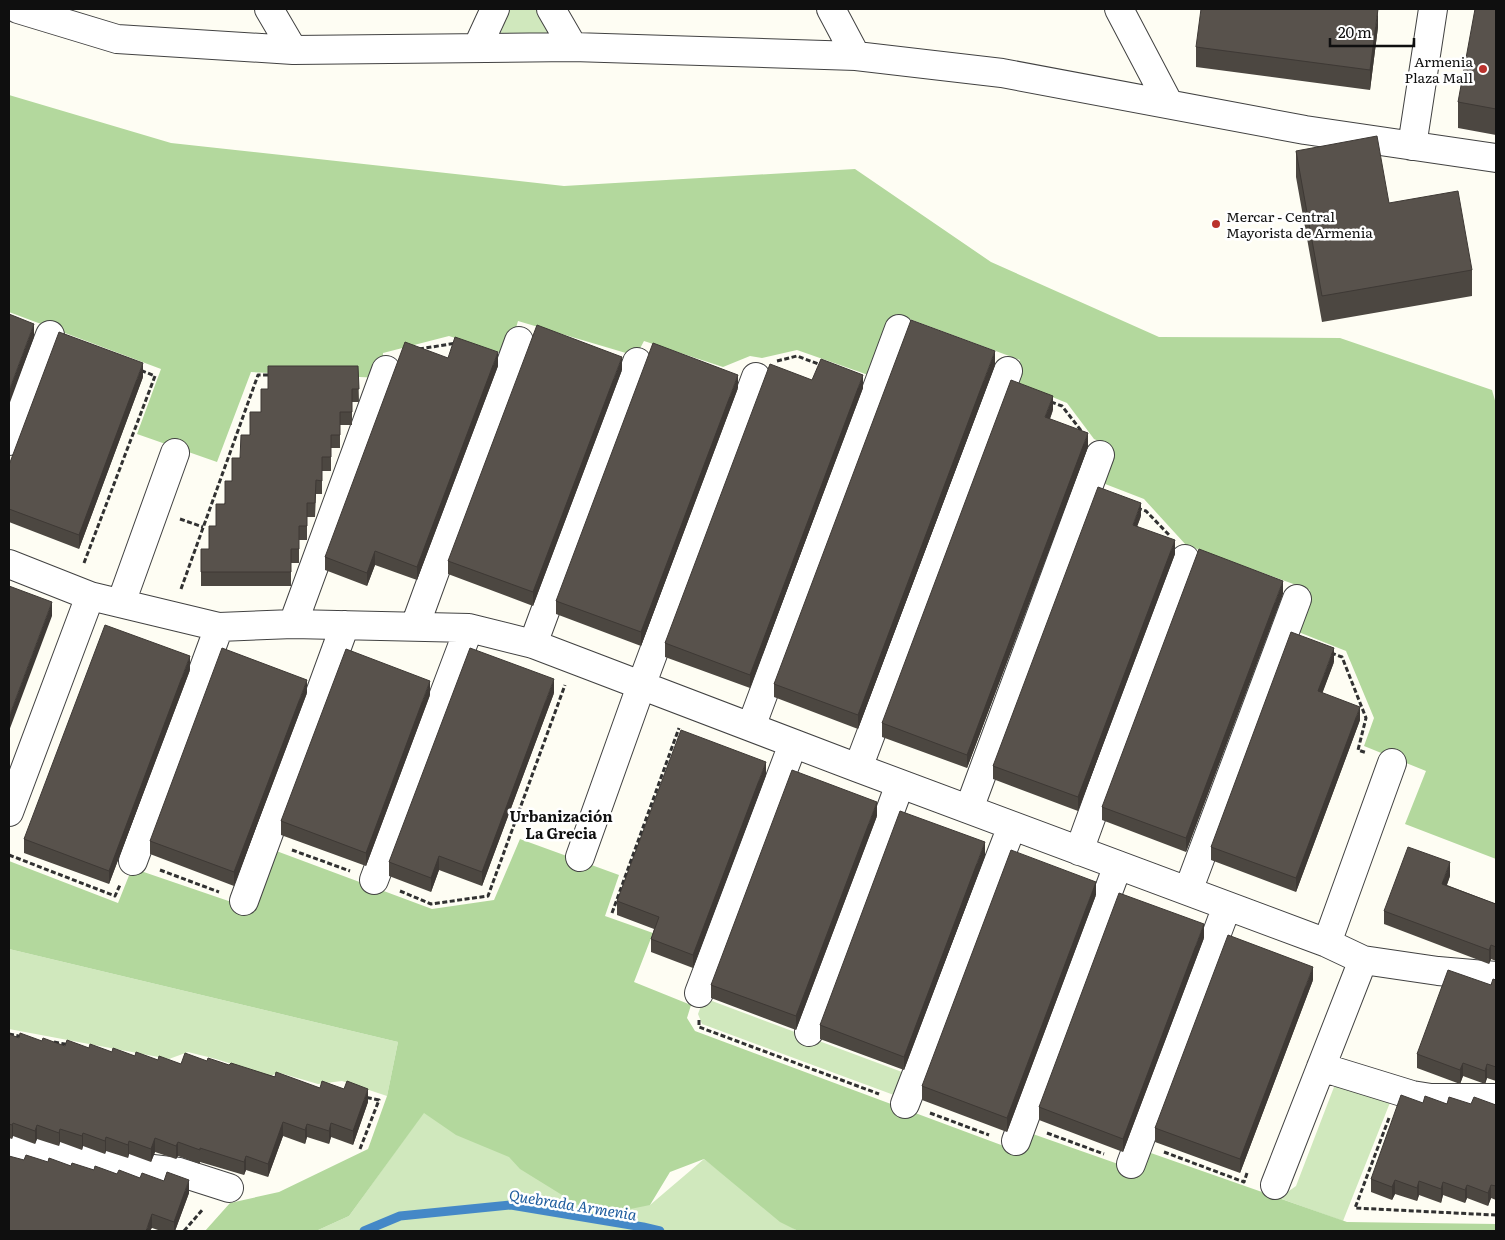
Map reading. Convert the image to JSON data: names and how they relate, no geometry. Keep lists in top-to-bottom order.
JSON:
{
  "districts": ["Urbanización La Grecia"],
  "water": ["Quebrada Armenia"],
  "places": ["Armenia Plaza Mall", "Mercar - Central Mayorista de Armenia"],
  "scale_bar": "20 m"
}
